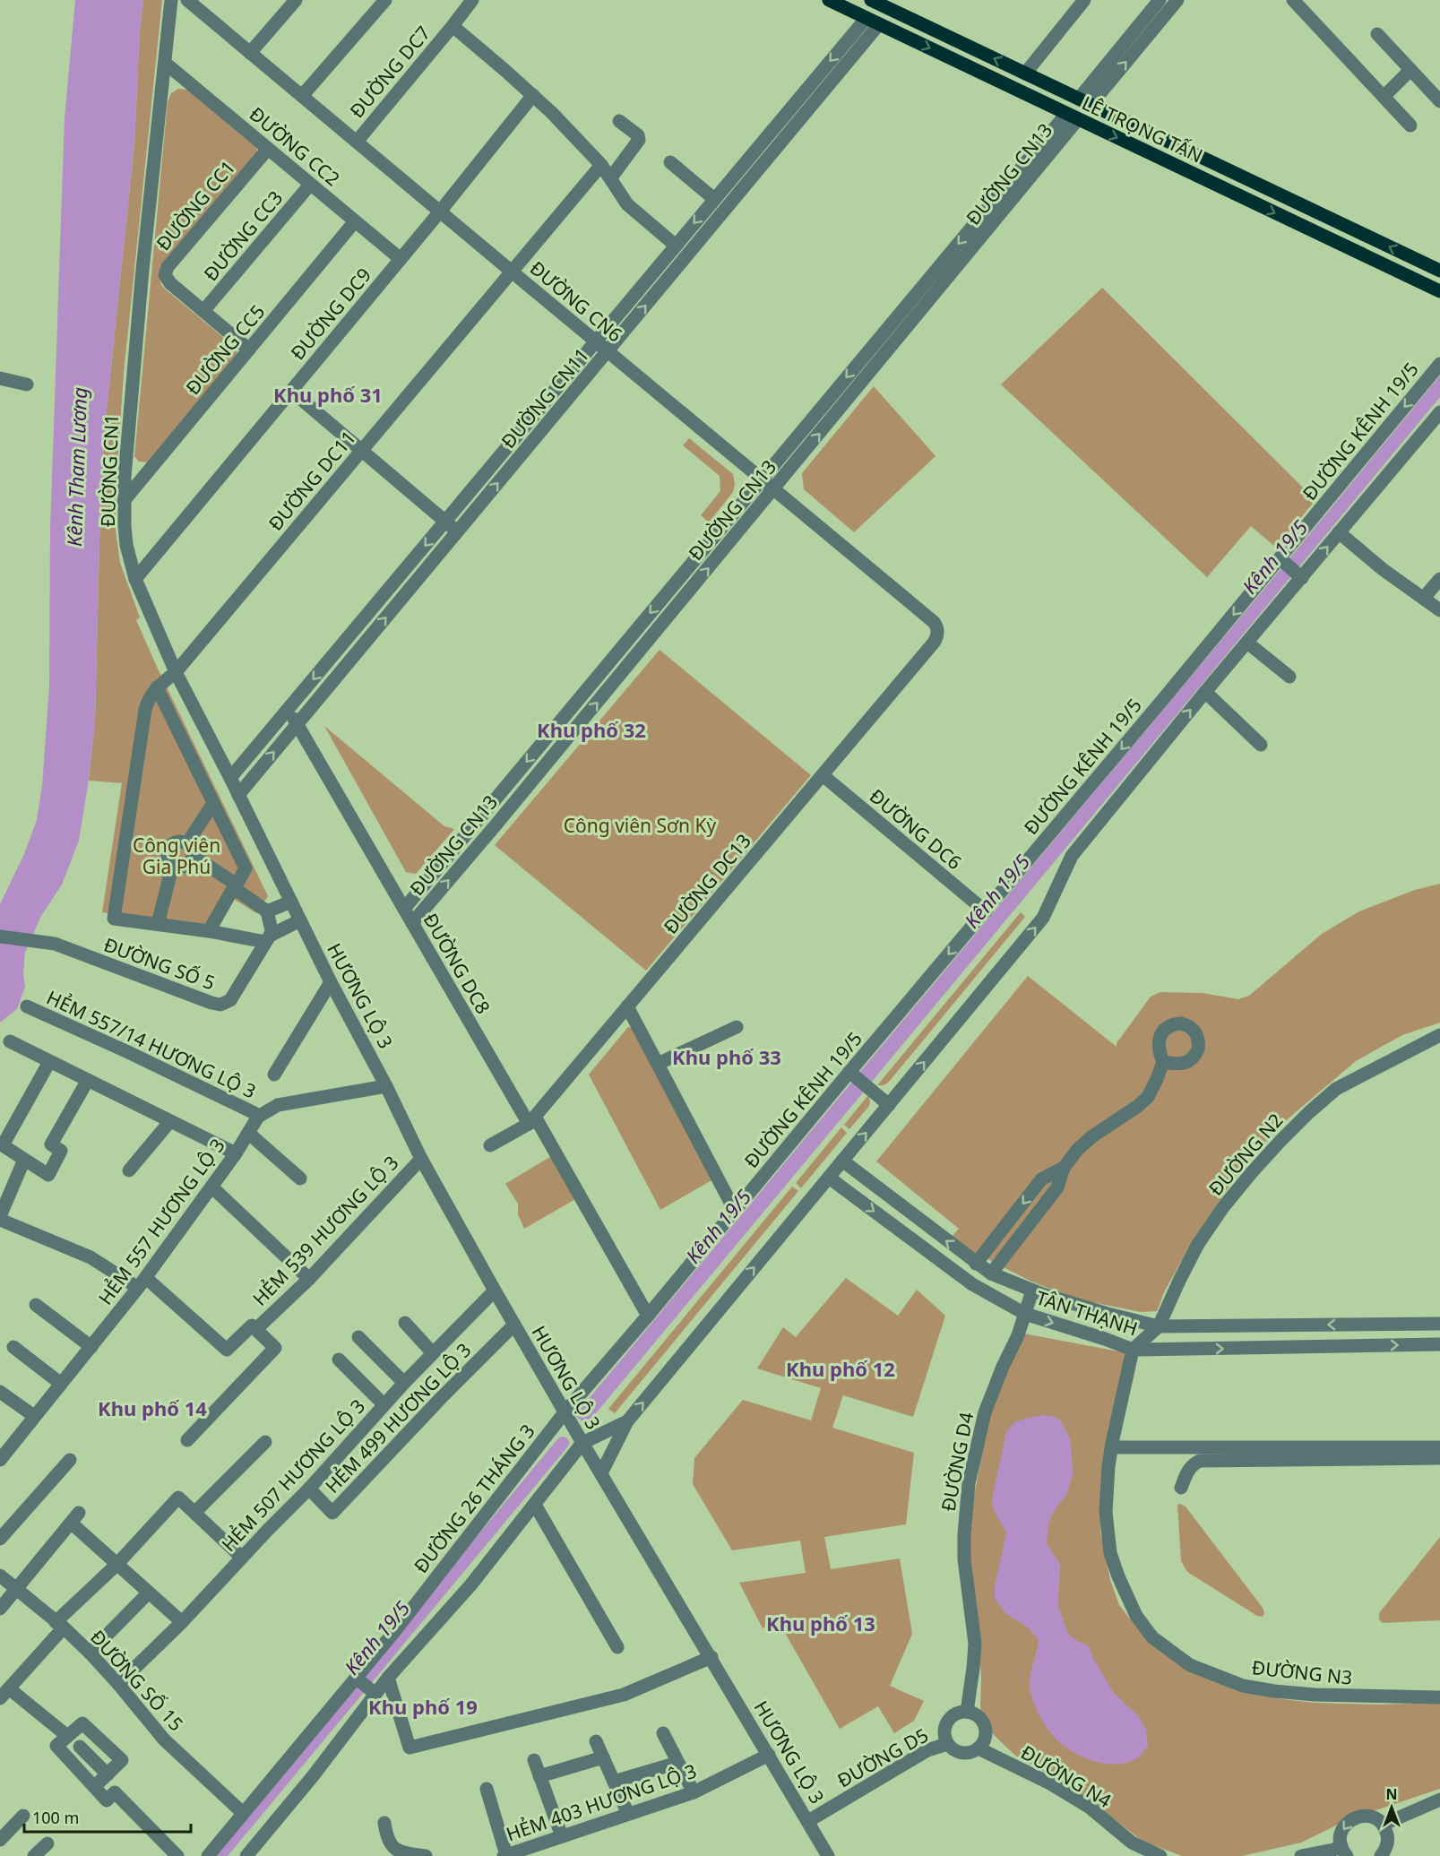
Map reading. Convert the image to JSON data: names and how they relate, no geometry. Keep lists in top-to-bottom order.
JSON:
{
  "streets": {
    "main road": ["LÊ TRỌNG TẤN"],
    "street": [
      "ĐƯỜNG DC7",
      "ĐƯỜNG CC2",
      "ĐƯỜNG CN13",
      "ĐƯỜNG CC1",
      "ĐƯỜNG CC3",
      "ĐƯỜNG CN6",
      "ĐƯỜNG DC9",
      "ĐƯỜNG CC5",
      "ĐƯỜNG CN11",
      "ĐƯỜNG KÊNH 19/5",
      "ĐƯỜNG CN1",
      "ĐƯỜNG DC11",
      "ĐƯỜNG DC6",
      "ĐƯỜNG DC13",
      "ĐƯỜNG SỐ 5",
      "ĐƯỜNG DC8",
      "HƯƠNG LỘ 3",
      "HẺM 557/14 HƯƠNG LỘ 3",
      "ĐƯỜNG N2",
      "HẺM 557 HƯƠNG LỘ 3",
      "HẺM 539 HƯƠNG LỘ 3",
      "TÂN THẠNH",
      "HẺM 499 HƯƠNG LỘ 3",
      "ĐƯỜNG D4",
      "HẺM 507 HƯƠNG LỘ 3",
      "ĐƯỜNG 26 THÁNG 3",
      "ĐƯỜNG N3",
      "ĐƯỜNG SỐ 15",
      "ĐƯỜNG D5",
      "ĐƯỜNG N4",
      "HẺM 403 HƯƠNG LỘ 3"
    ]
  },
  "crossings": [
    ["ĐƯỜNG DC7", "ĐƯỜNG CN6"],
    ["LÊ TRỌNG TẤN", "ĐƯỜNG CN13"],
    ["LÊ TRỌNG TẤN", "ĐƯỜNG CN11"],
    ["ĐƯỜNG CC2", "ĐƯỜNG CC1"],
    ["ĐƯỜNG CC2", "ĐƯỜNG CC3"],
    ["ĐƯỜNG CC2", "ĐƯỜNG DC9"],
    ["ĐƯỜNG CC2", "ĐƯỜNG CC5"],
    ["ĐƯỜNG CC2", "ĐƯỜNG CN1"],
    ["ĐƯỜNG CN13", "ĐƯỜNG CN6"],
    ["ĐƯỜNG CN13", "ĐƯỜNG DC8"],
    ["ĐƯỜNG CC1", "ĐƯỜNG CC3"],
    ["ĐƯỜNG CC1", "ĐƯỜNG CC5"],
    ["ĐƯỜNG CN6", "ĐƯỜNG DC9"],
    ["ĐƯỜNG CN6", "ĐƯỜNG CN11"],
    ["ĐƯỜNG CN6", "ĐƯỜNG DC11"],
    ["ĐƯỜNG CN6", "ĐƯỜNG DC13"],
    ["ĐƯỜNG DC9", "ĐƯỜNG CN1"],
    ["ĐƯỜNG CC5", "ĐƯỜNG CN1"],
    ["ĐƯỜNG CN11", "ĐƯỜNG CN1"],
    ["ĐƯỜNG CN11", "ĐƯỜNG DC8"],
    ["ĐƯỜNG KÊNH 19/5", "ĐƯỜNG DC6"],
    ["ĐƯỜNG KÊNH 19/5", "ĐƯỜNG DC8"],
    ["ĐƯỜNG KÊNH 19/5", "HƯƠNG LỘ 3"],
    ["ĐƯỜNG KÊNH 19/5", "TÂN THẠNH"],
    ["ĐƯỜNG KÊNH 19/5", "ĐƯỜNG 26 THÁNG 3"],
    ["ĐƯỜNG CN1", "ĐƯỜNG DC11"],
    ["ĐƯỜNG CN1", "HƯƠNG LỘ 3"],
    ["ĐƯỜNG DC6", "ĐƯỜNG DC13"],
    ["ĐƯỜNG DC13", "ĐƯỜNG DC8"],
    ["HƯƠNG LỘ 3", "HẺM 539 HƯƠNG LỘ 3"],
    ["HƯƠNG LỘ 3", "HẺM 499 HƯƠNG LỘ 3"],
    ["HƯƠNG LỘ 3", "HẺM 507 HƯƠNG LỘ 3"],
    ["HƯƠNG LỘ 3", "ĐƯỜNG 26 THÁNG 3"],
    ["HƯƠNG LỘ 3", "ĐƯỜNG D5"],
    ["HƯƠNG LỘ 3", "HẺM 403 HƯƠNG LỘ 3"],
    ["HẺM 557/14 HƯƠNG LỘ 3", "HẺM 557 HƯƠNG LỘ 3"],
    ["ĐƯỜNG N2", "TÂN THẠNH"],
    ["ĐƯỜNG N2", "ĐƯỜNG N3"],
    ["HẺM 557 HƯƠNG LỘ 3", "HẺM 539 HƯƠNG LỘ 3"],
    ["TÂN THẠNH", "ĐƯỜNG D4"],
    ["TÂN THẠNH", "ĐƯỜNG N3"],
    ["HẺM 499 HƯƠNG LỘ 3", "HẺM 507 HƯƠNG LỘ 3"],
    ["ĐƯỜNG D4", "ĐƯỜNG D5"],
    ["ĐƯỜNG D4", "ĐƯỜNG N4"],
    ["HẺM 507 HƯƠNG LỘ 3", "ĐƯỜNG SỐ 15"],
    ["ĐƯỜNG 26 THÁNG 3", "ĐƯỜNG SỐ 15"],
    ["ĐƯỜNG D5", "ĐƯỜNG N4"]
  ],
  "districts": [
    "Khu phố 31",
    "Khu phố 32",
    "Khu phố 33",
    "Khu phố 12",
    "Khu phố 14",
    "Khu phố 13",
    "Khu phố 19"
  ],
  "water": ["Kênh Tham Lương", "Kênh 19/5"],
  "parks": ["Công viên Sơn Kỳ", "Công viên Gia Phú"],
  "scale_bar": "100 m",
  "north": "top"
}
